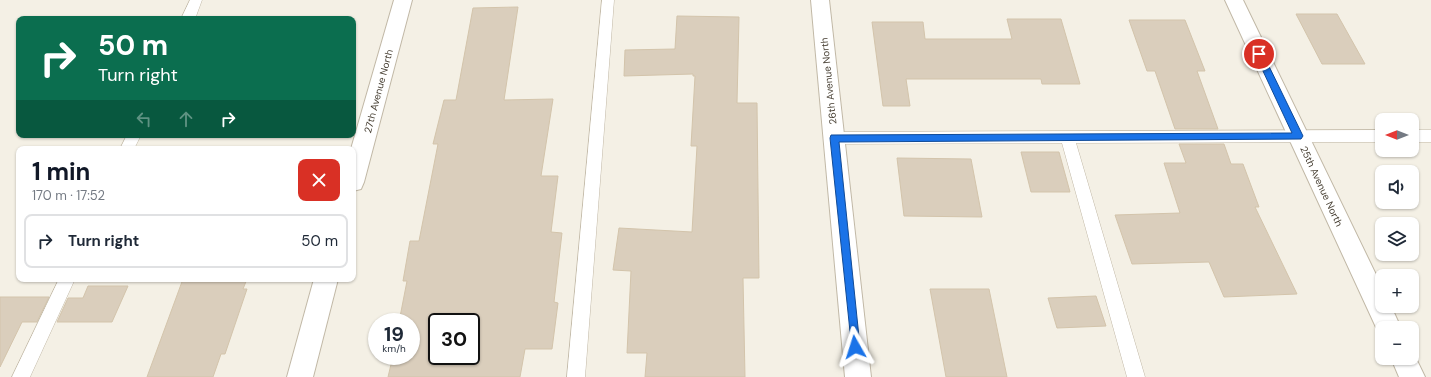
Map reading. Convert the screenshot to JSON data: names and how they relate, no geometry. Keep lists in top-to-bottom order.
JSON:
{
  "streets": {
    "street": ["26th Avenue North", "27th Avenue North", "25th Avenue North"]
  },
  "north": "left",
  "page": {
    "turn": ["50 m", "Turn right"],
    "map_buttons": ["+", "−"],
    "heading": ["1 min", "170 m · 17:52"],
    "list": [
      {
        "name": "Turn right",
        "value": "50 m"
      }
    ],
    "speed": "19 km/h",
    "limit": "30"
  }
}
